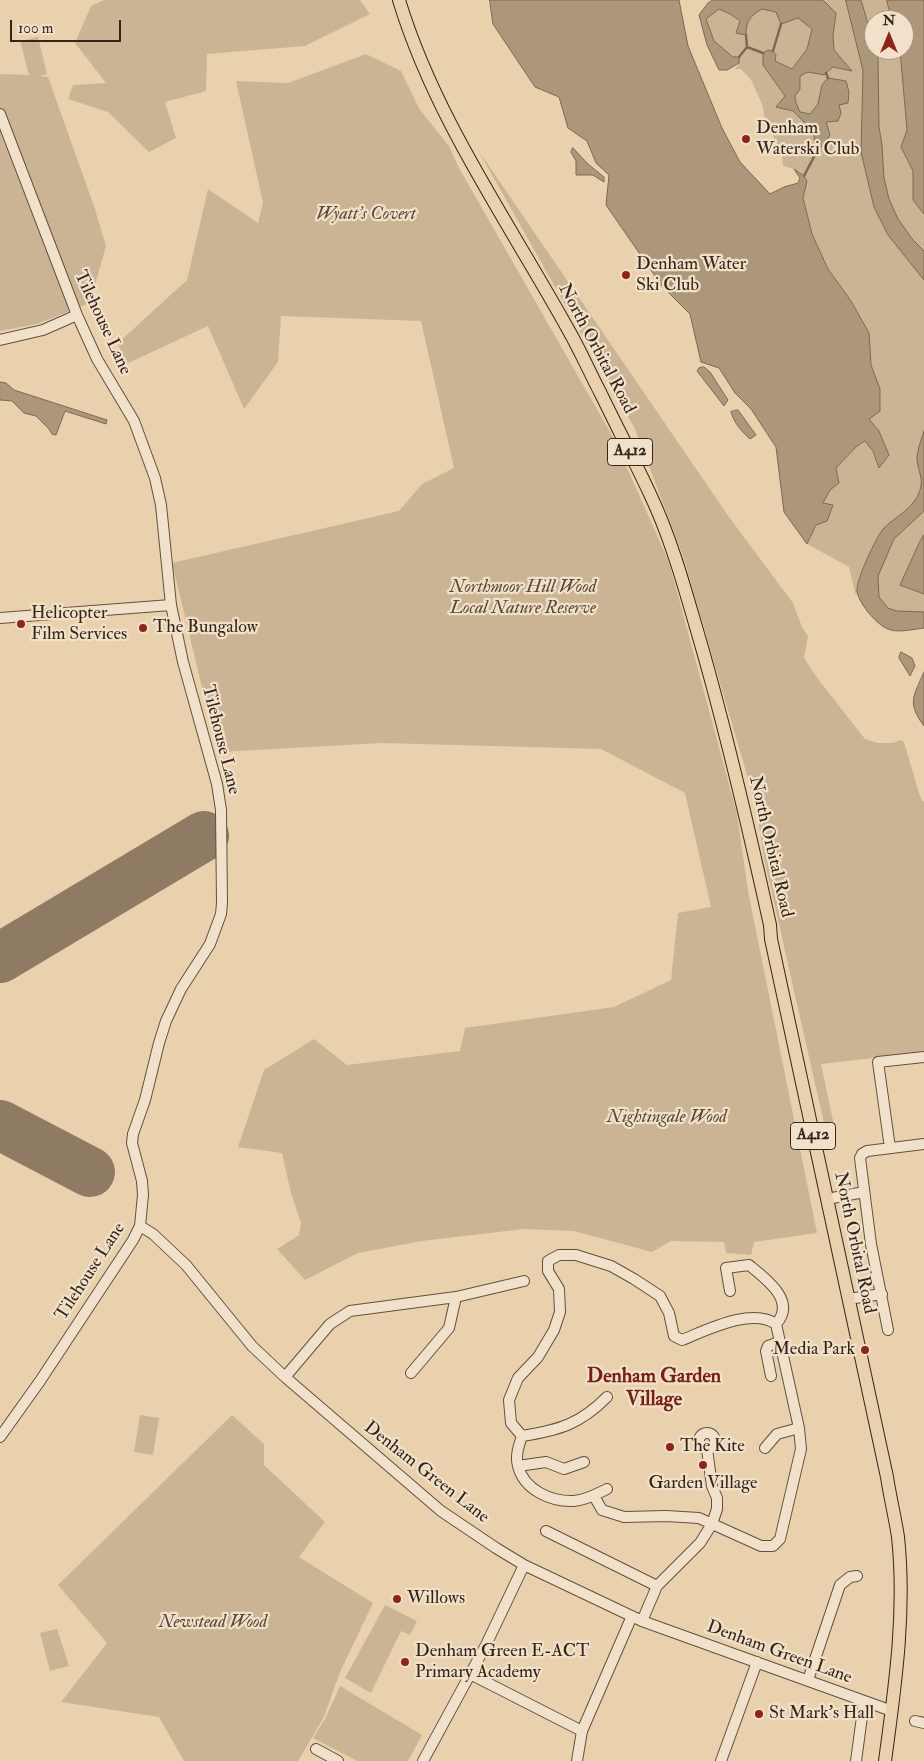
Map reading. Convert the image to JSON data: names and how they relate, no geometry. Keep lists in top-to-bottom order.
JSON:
{
  "streets": {
    "main road": ["North Orbital Road", "A412"],
    "street": ["Tilehouse Lane", "Denham Green Lane"]
  },
  "crossings": [
    ["Tilehouse Lane", "Denham Green Lane"],
    ["North Orbital Road", "Denham Green Lane"]
  ],
  "districts": ["Denham Garden Village"],
  "parks": [
    "Wyatt's Covert",
    "Northmoor Hill Wood Local Nature Reserve",
    "Nightingale Wood",
    "Newstead Wood"
  ],
  "places": [
    "Denham Waterski Club",
    "Denham Water Ski Club",
    "Helicopter Film Services",
    "The Bungalow",
    "Media Park",
    "The Kite",
    "Garden Village",
    "Willows",
    "Denham Green E-ACT Primary Academy",
    "St Mark's Hall"
  ],
  "scale_bar": "100 m",
  "north": "top"
}
